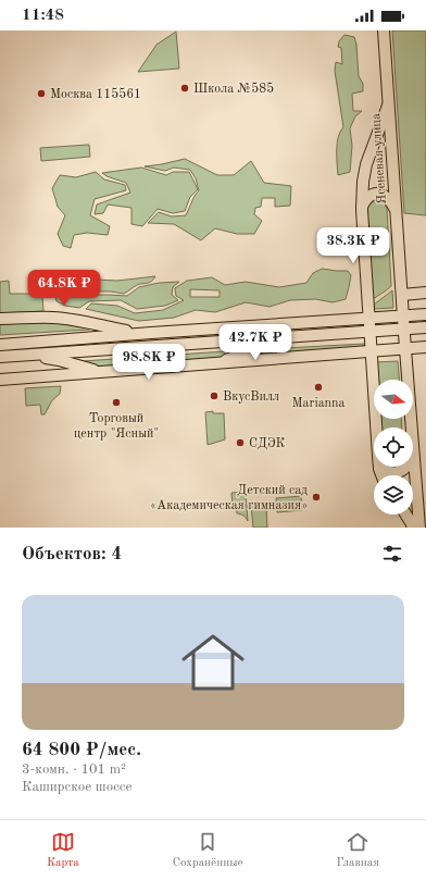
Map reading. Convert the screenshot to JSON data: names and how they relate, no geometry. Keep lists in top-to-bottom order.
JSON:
{
  "streets": {
    "main road": ["Ясеневая улица"]
  },
  "places": [
    "Школа №585",
    "Москва 115561",
    "Marianna",
    "ВкусВилл",
    "Торговый центр \"Ясный\"",
    "СДЭК",
    "Детский сад «Академическая гимназия»"
  ],
  "north": "right",
  "page": {
    "status": "11:48",
    "price": [
      "38.3K ₽",
      "64.8K ₽",
      "42.7K ₽",
      "98.8K ₽"
    ],
    "heading": "Объектов: 4",
    "list": [
      {
        "name": "64 800 ₽/мес.",
        "note": "3-комн. · 101 m² · Каширское шоссе"
      }
    ],
    "tabs": ["Карта", "Сохранённые", "Главная"]
  }
}
